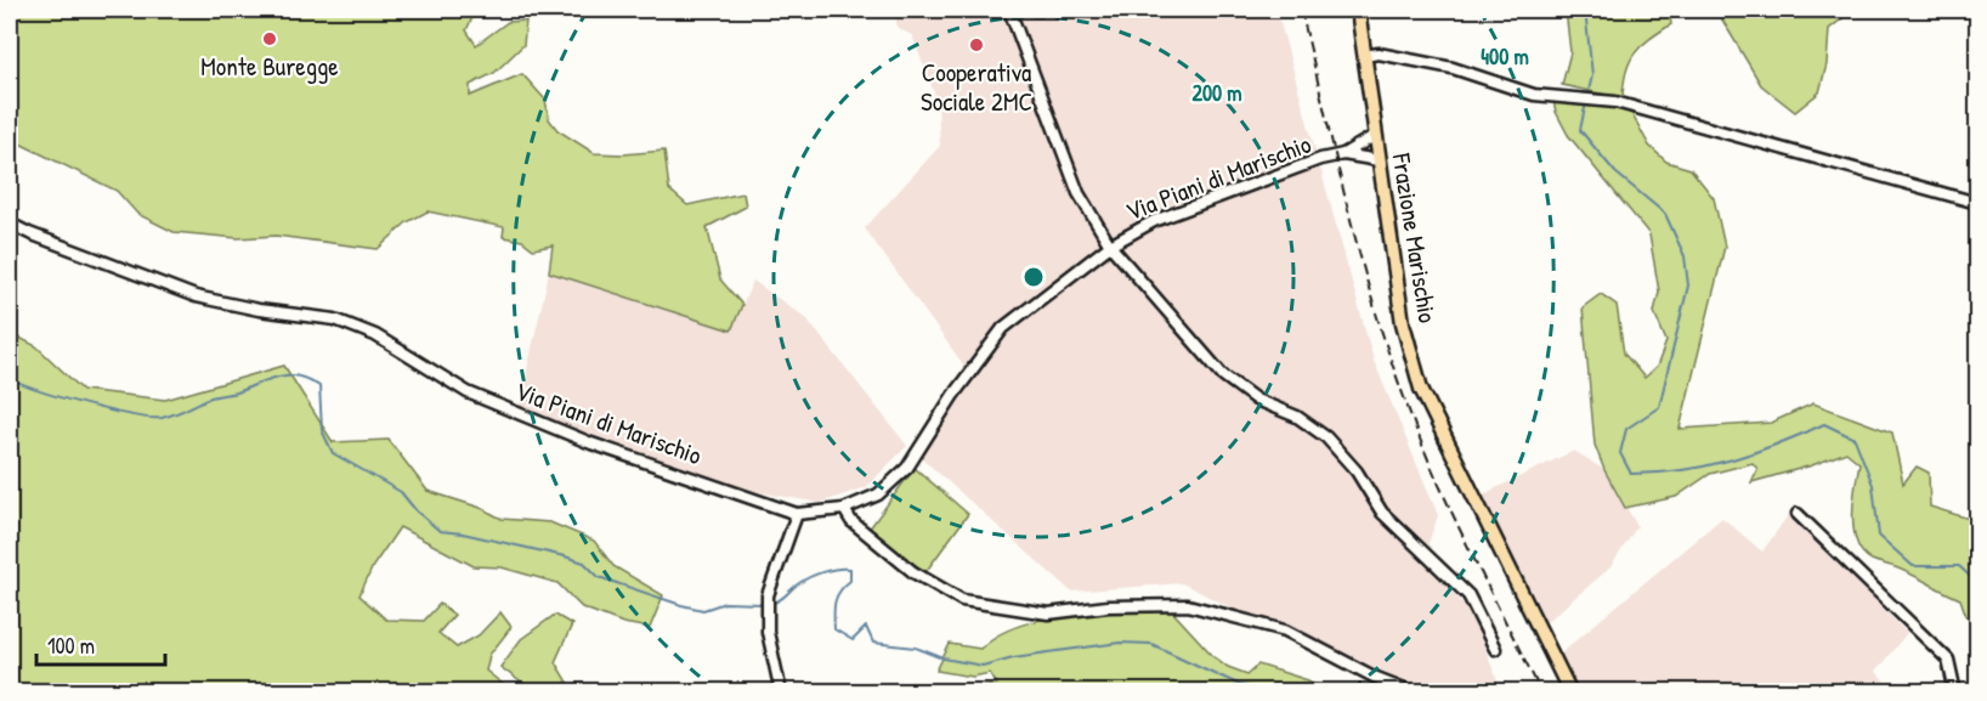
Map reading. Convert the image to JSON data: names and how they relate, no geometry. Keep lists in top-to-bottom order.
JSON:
{
  "streets": {
    "main road": ["Frazione Marischio"],
    "street": ["Via Piani di Marischio"]
  },
  "places": ["Monte Buregge", "Cooperativa Sociale 2MC"],
  "scale_bar": "100 m",
  "rings": ["400 m", "200 m"]
}
